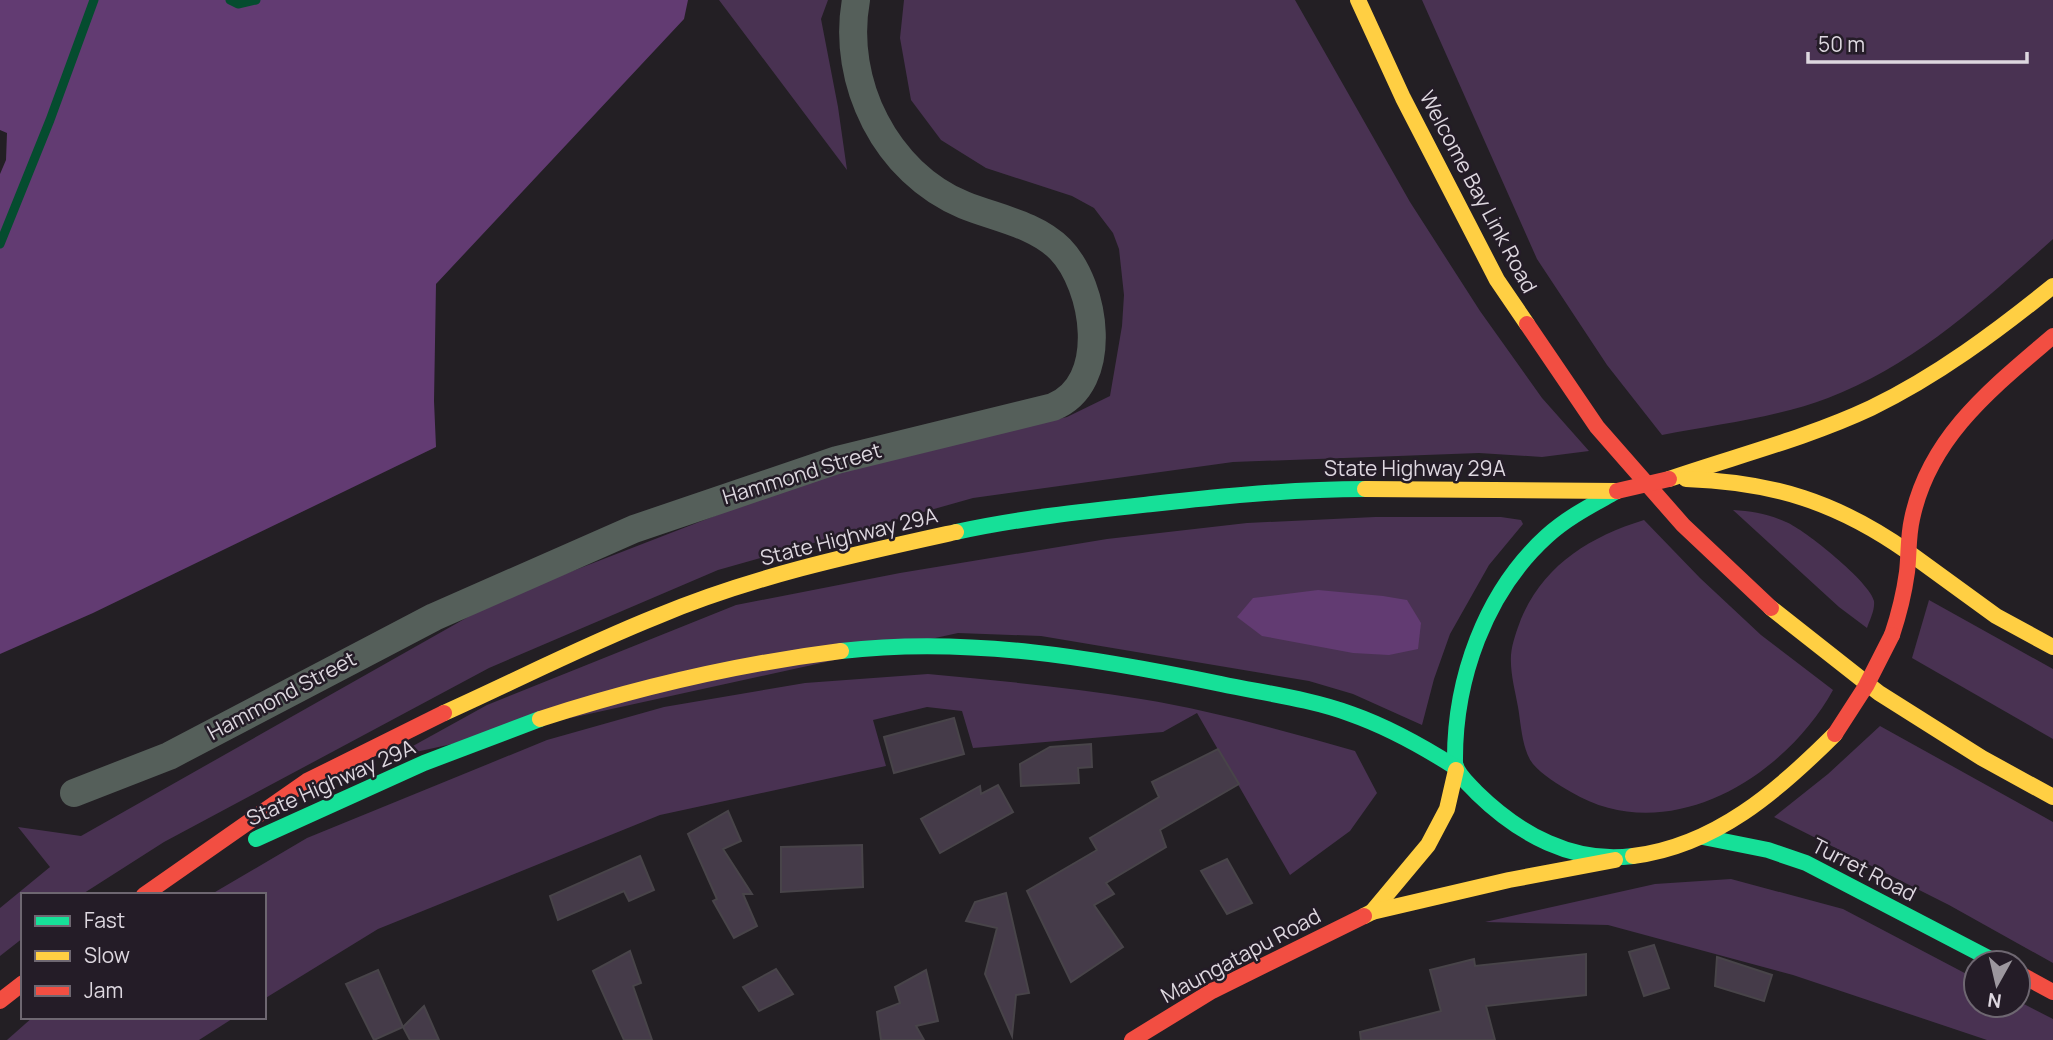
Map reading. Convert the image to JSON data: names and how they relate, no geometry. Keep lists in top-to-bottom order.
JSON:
{
  "streets": {
    "main road": [
      "Welcome Bay Link Road",
      "State Highway 29A",
      "Turret Road",
      "Maungatapu Road"
    ],
    "street": ["Hammond Street"]
  },
  "crossings": [
    ["State Highway 29A", "Maungatapu Road"],
    ["Turret Road", "Maungatapu Road"]
  ],
  "legend": ["Fast", "Slow", "Jam"],
  "scale_bar": "50 m",
  "north": "bottom"
}
